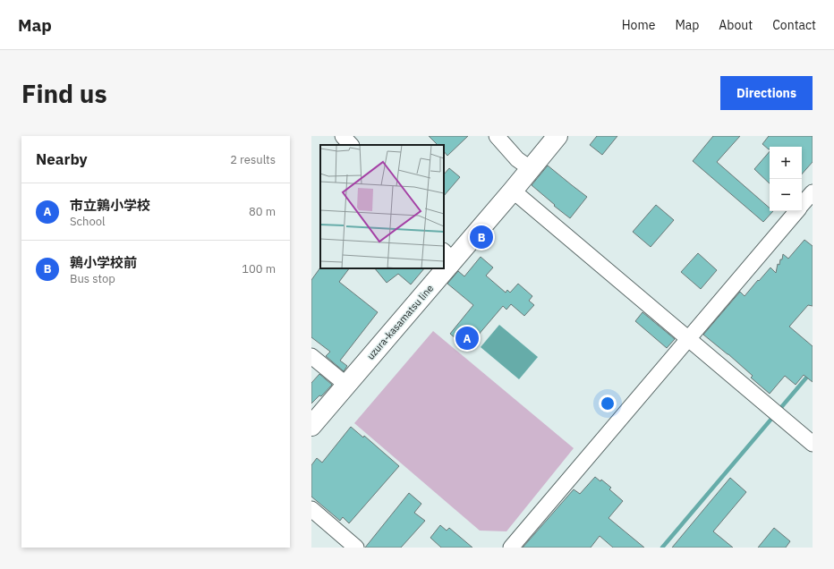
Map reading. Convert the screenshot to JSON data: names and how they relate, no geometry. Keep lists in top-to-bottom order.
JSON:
{
  "streets": {
    "main road": ["uzura-kasamatsu line"]
  },
  "page": {
    "header": "Map",
    "nav": [
      "Home",
      "Map",
      "About",
      "Contact"
    ],
    "buttons": "Directions",
    "title": "Find us",
    "heading": ["Nearby", "2 results"],
    "map_buttons": ["+", "−"],
    "list": [
      {
        "mark": "A",
        "name": "市立鶉小学校",
        "note": "School",
        "value": "80 m"
      },
      {
        "mark": "B",
        "name": "鶉小学校前",
        "note": "Bus stop",
        "value": "100 m"
      }
    ],
    "pins": ["B", "A"]
  }
}
